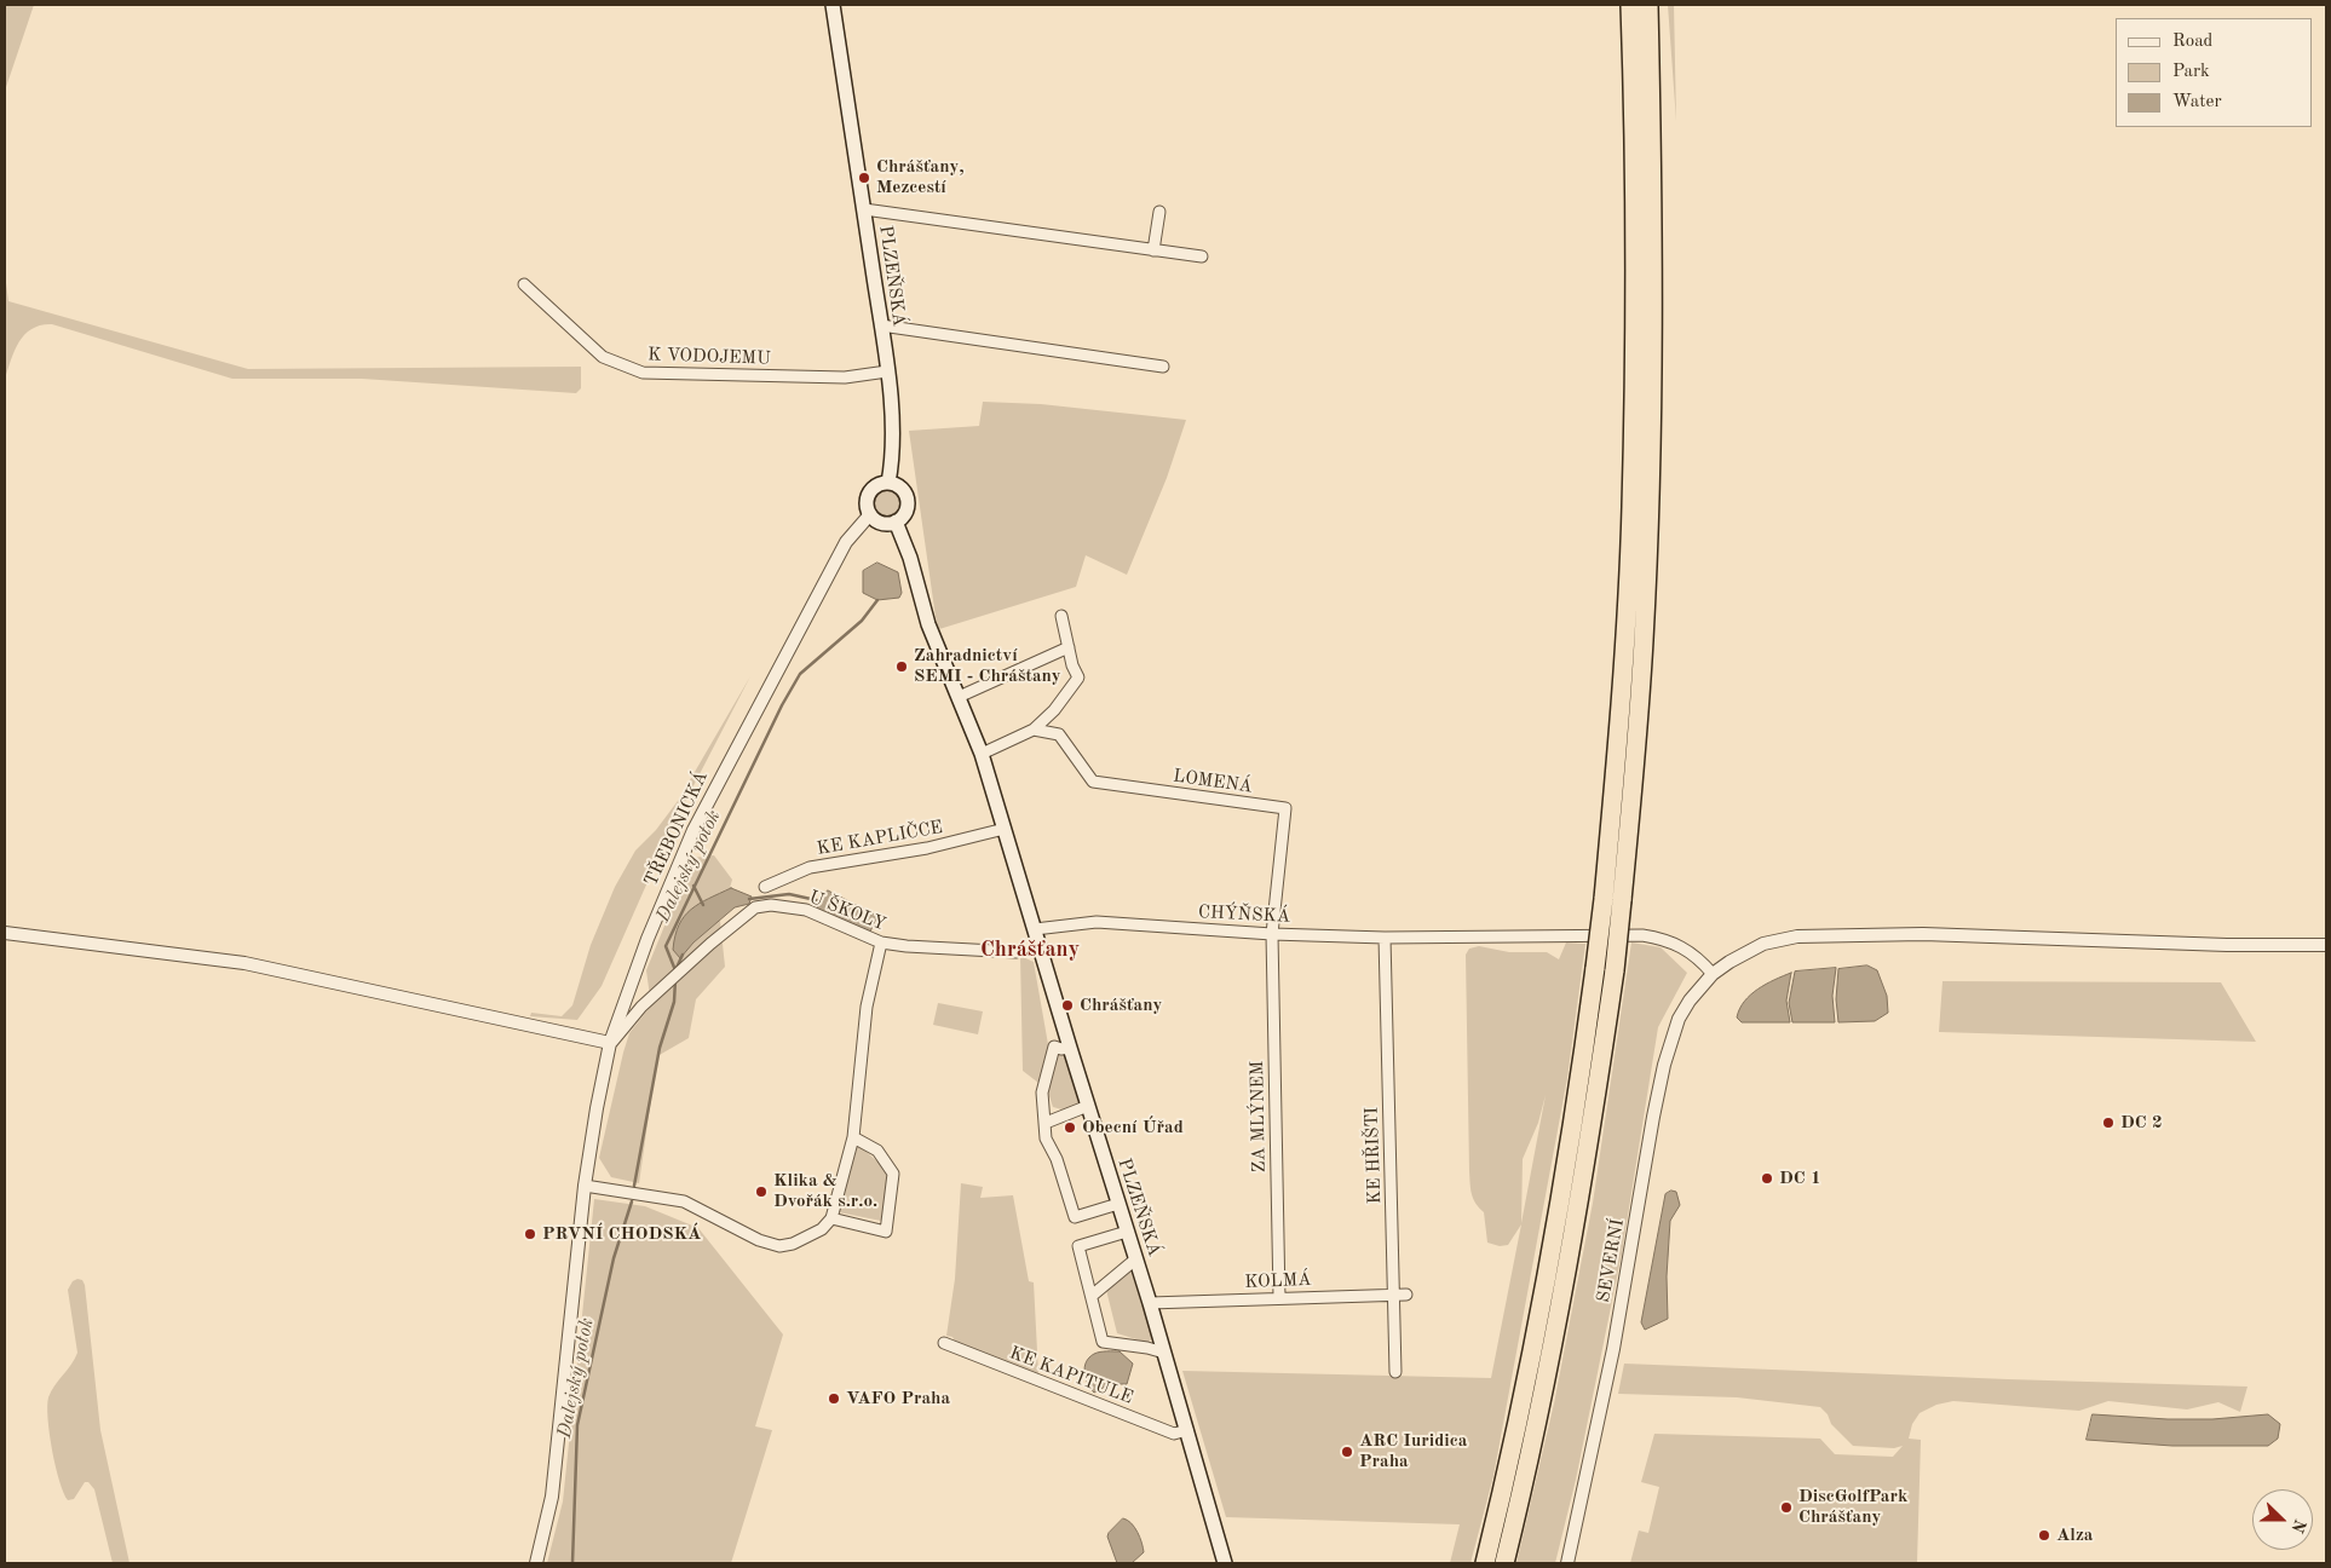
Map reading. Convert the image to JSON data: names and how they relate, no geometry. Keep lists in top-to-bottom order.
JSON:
{
  "streets": {
    "main road": ["PLZEŇSKÁ"],
    "street": [
      "K VODOJEMU",
      "LOMENÁ",
      "TŘEBONICKÁ",
      "KE KAPLIČCE",
      "U ŠKOLY",
      "CHÝŇSKÁ",
      "ZA MLÝNEM",
      "KE HŘIŠTI",
      "SEVERNÍ",
      "KOLMÁ",
      "KE KAPITULE"
    ]
  },
  "crossings": [
    ["PLZEŇSKÁ", "K VODOJEMU"],
    ["PLZEŇSKÁ", "TŘEBONICKÁ"],
    ["PLZEŇSKÁ", "KE KAPLIČCE"],
    ["PLZEŇSKÁ", "CHÝŇSKÁ"],
    ["PLZEŇSKÁ", "KOLMÁ"],
    ["PLZEŇSKÁ", "KE KAPITULE"],
    ["LOMENÁ", "CHÝŇSKÁ"],
    ["LOMENÁ", "ZA MLÝNEM"],
    ["TŘEBONICKÁ", "U ŠKOLY"],
    ["CHÝŇSKÁ", "ZA MLÝNEM"],
    ["CHÝŇSKÁ", "KE HŘIŠTI"],
    ["CHÝŇSKÁ", "SEVERNÍ"],
    ["ZA MLÝNEM", "KOLMÁ"],
    ["KE HŘIŠTI", "KOLMÁ"]
  ],
  "districts": ["Chrášťany"],
  "water": ["Dalejský potok"],
  "places": [
    "Chrášťany, Mezcestí",
    "Zahradnictví SEMI - Chráštany",
    "Chrášťany",
    "DC 2",
    "Obecní Úřad",
    "DC 1",
    "Klika & Dvořák s.r.o.",
    "PRVNÍ CHODSKÁ",
    "VAFO Praha",
    "ARC Iuridica Praha",
    "DiscGolfPark Chrášťany",
    "Alza"
  ],
  "legend": ["Road", "Park", "Water"],
  "north": "right"
}
